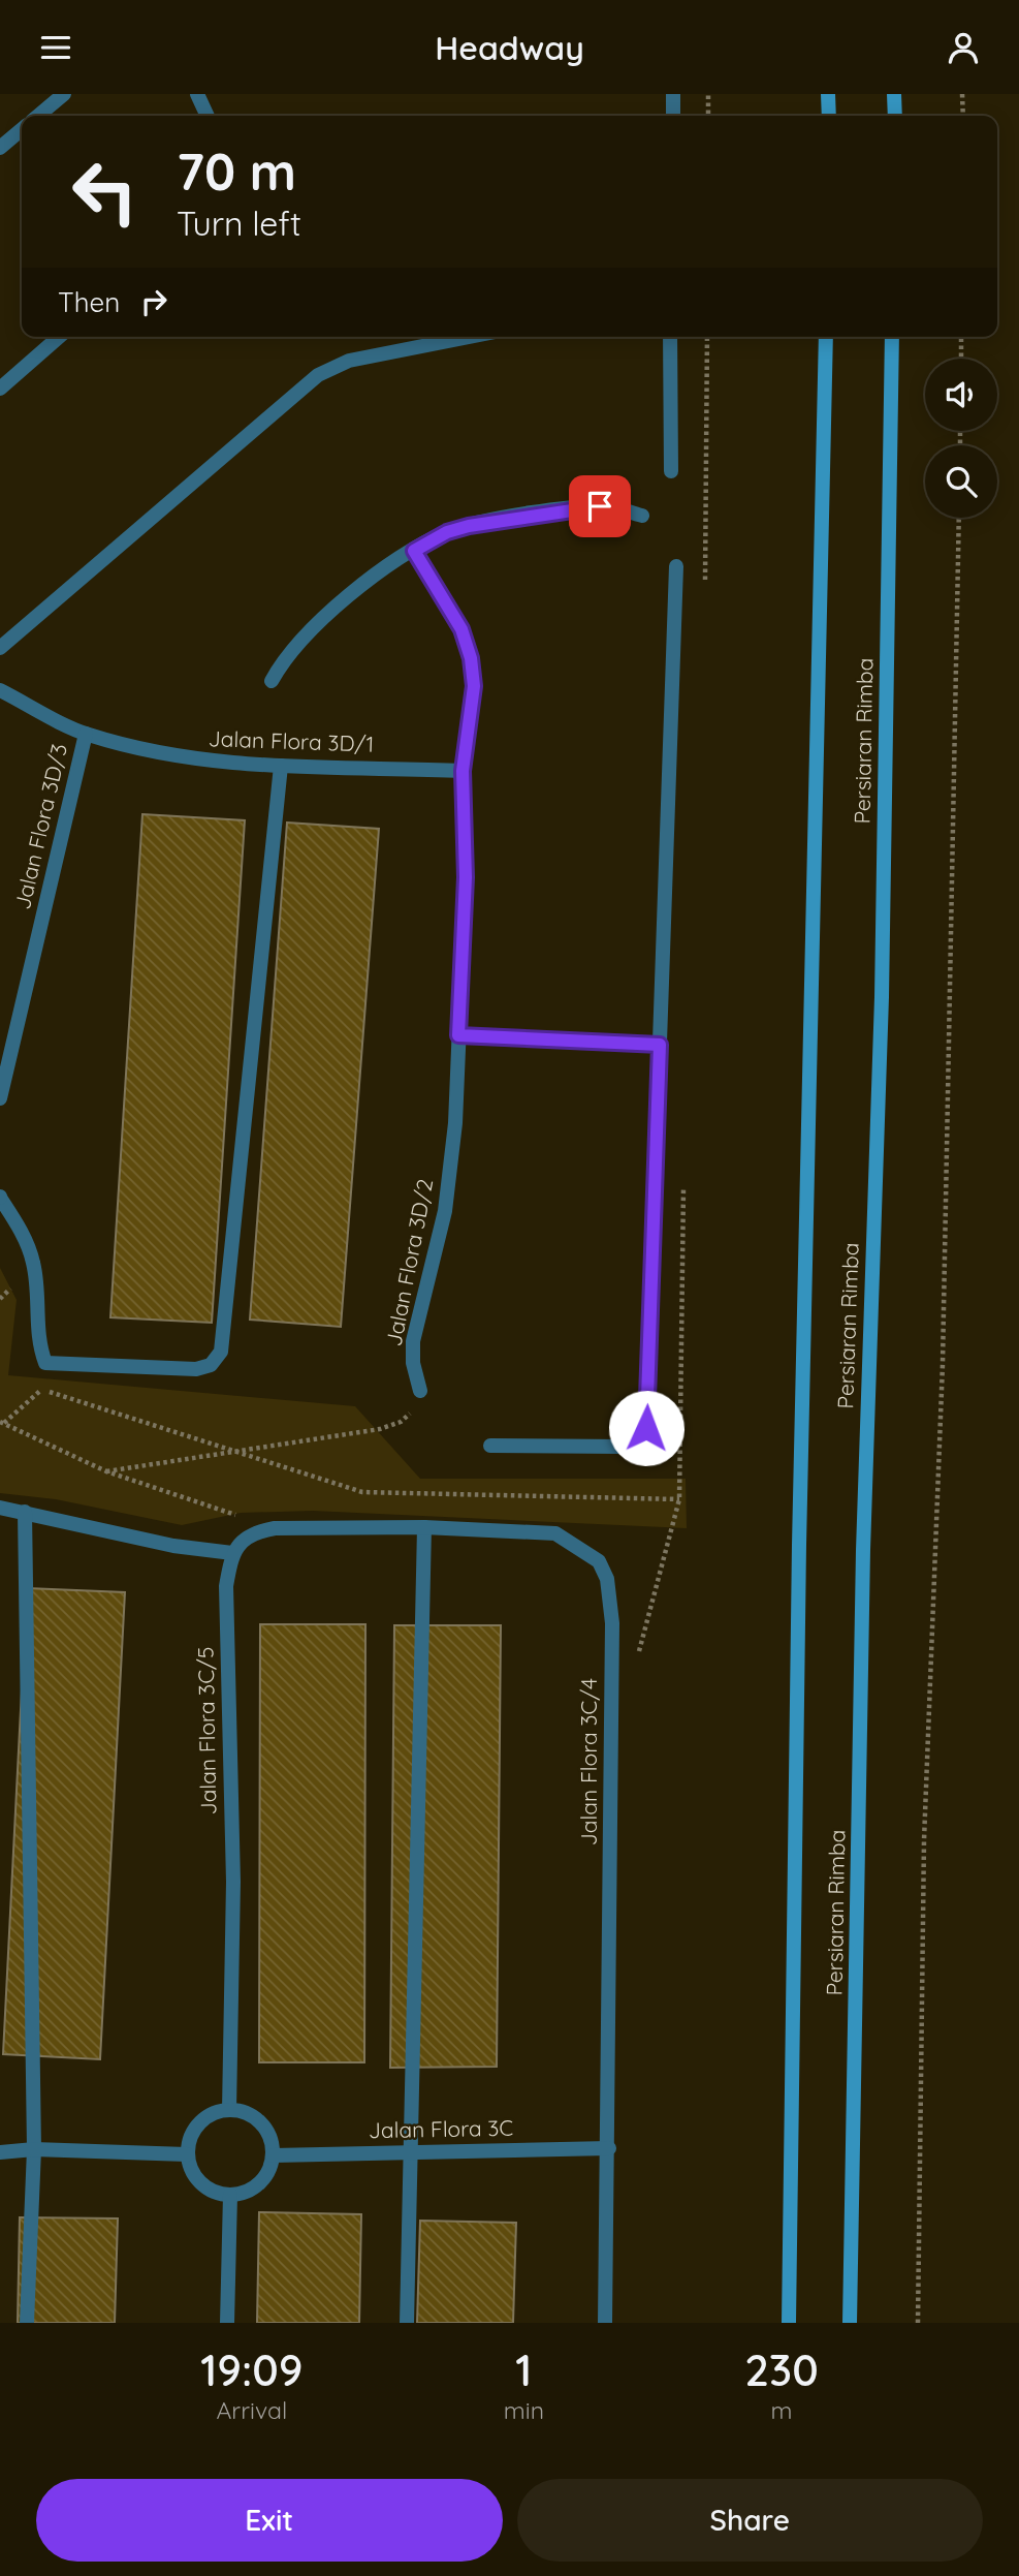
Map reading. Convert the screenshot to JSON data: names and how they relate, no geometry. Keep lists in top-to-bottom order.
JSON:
{
  "streets": {
    "street": [
      "Persiaran Rimba",
      "Jalan Flora 3D/1",
      "Jalan Flora 3D/3",
      "Jalan Flora 3D/2",
      "Jalan Flora 3C/5",
      "Jalan Flora 3C/4",
      "Jalan Flora 3C"
    ]
  },
  "crossings": [
    ["Jalan Flora 3D/1", "Jalan Flora 3D/3"],
    ["Jalan Flora 3D/1", "Jalan Flora 3D/2"],
    ["Jalan Flora 3C/5", "Jalan Flora 3C"],
    ["Jalan Flora 3C/4", "Jalan Flora 3C"]
  ],
  "page": {
    "header": "Headway",
    "turn": ["70 m", "Turn left"],
    "then": "Then",
    "eta": [
      "19:09",
      "Arrival",
      "1",
      "min",
      "230",
      "m"
    ],
    "buttons": ["Exit", "Share"]
  }
}
